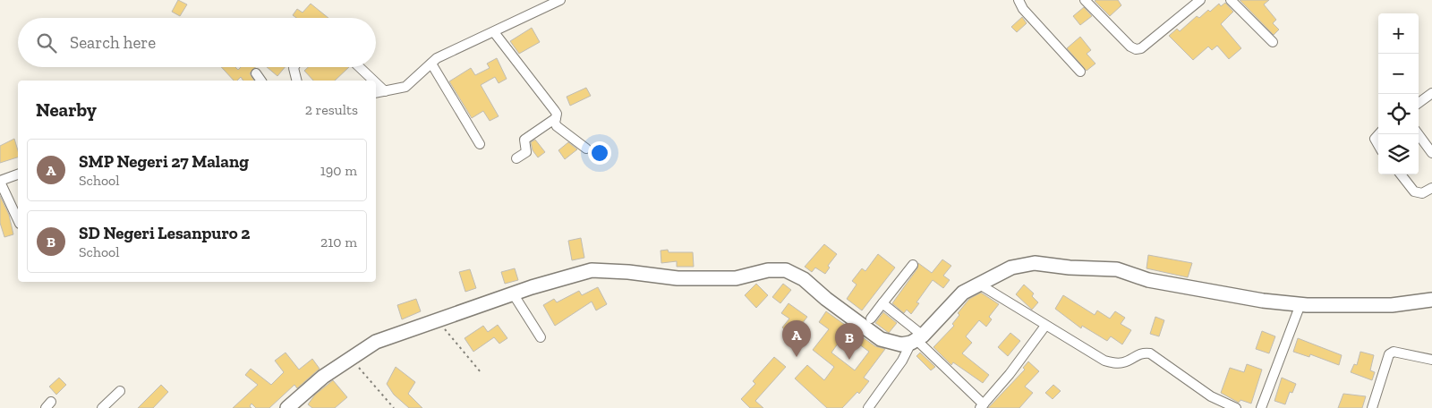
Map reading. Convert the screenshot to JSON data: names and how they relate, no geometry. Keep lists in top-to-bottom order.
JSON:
{
  "page": {
    "map_buttons": ["+", "−"],
    "search": "Search here",
    "heading": ["Nearby", "2 results"],
    "list": [
      {
        "mark": "A",
        "name": "SMP Negeri 27 Malang",
        "note": "School",
        "value": "190 m"
      },
      {
        "mark": "B",
        "name": "SD Negeri Lesanpuro 2",
        "note": "School",
        "value": "210 m"
      }
    ],
    "pins": ["A", "B"]
  }
}
